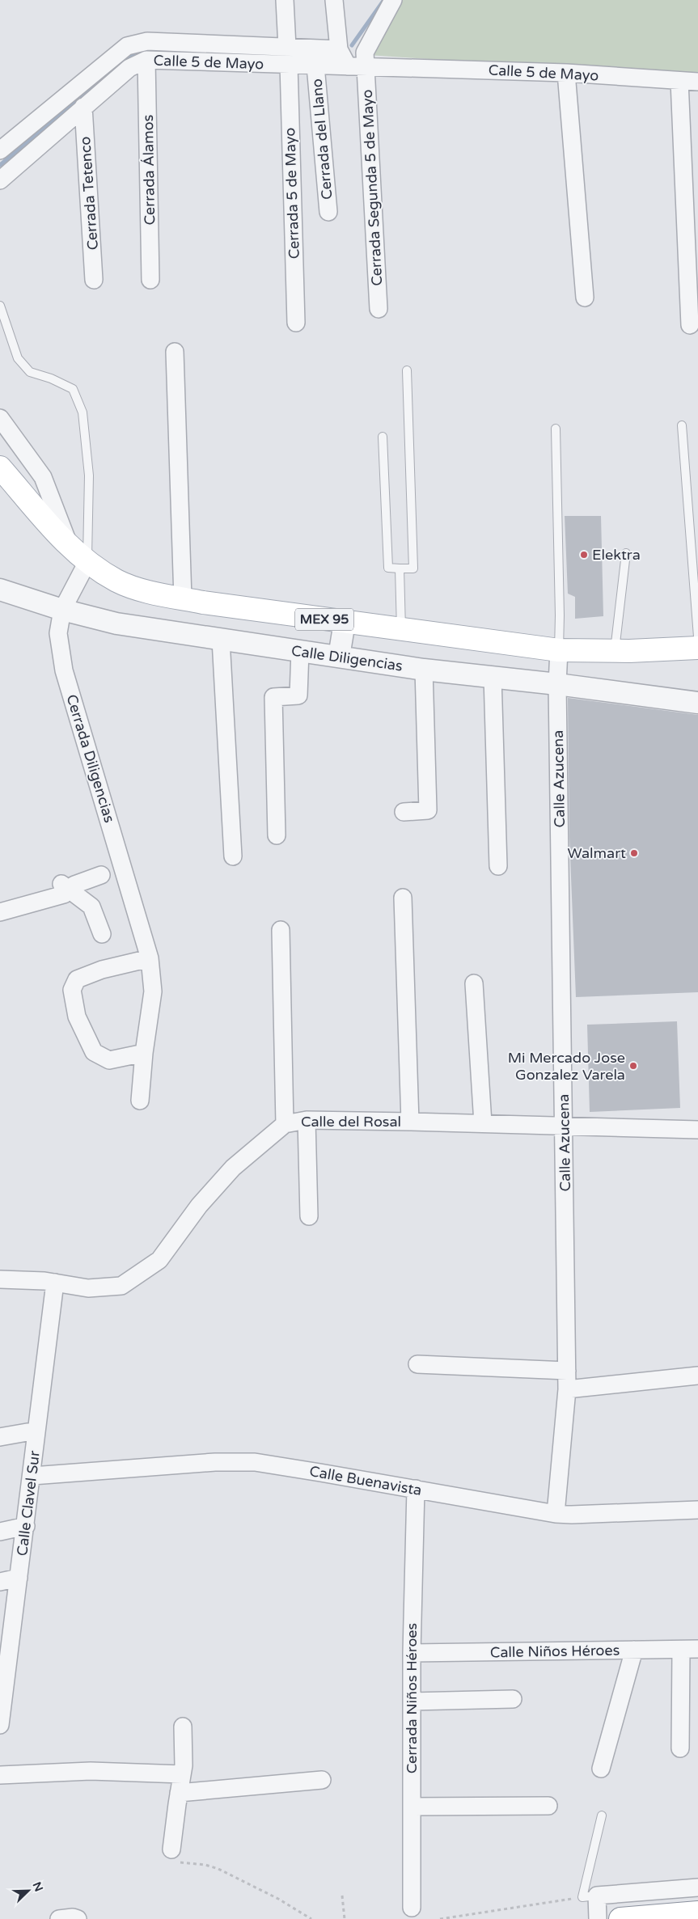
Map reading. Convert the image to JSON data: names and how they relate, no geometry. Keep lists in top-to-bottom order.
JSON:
{
  "streets": {
    "main road": ["MEX 95"],
    "street": [
      "Calle 5 de Mayo",
      "Cerrada del Llano",
      "Cerrada Álamos",
      "Cerrada Segunda 5 de Mayo",
      "Cerrada Tetenco",
      "Cerrada 5 de Mayo",
      "Calle Diligencias",
      "Cerrada Diligencias",
      "Calle Azucena",
      "Calle del Rosal",
      "Calle Buenavista",
      "Calle Clavel Sur",
      "Calle Niños Héroes",
      "Cerrada Niños Héroes"
    ]
  },
  "crossings": [
    ["Calle 5 de Mayo", "Cerrada del Llano"],
    ["Calle 5 de Mayo", "Cerrada Álamos"],
    ["Calle 5 de Mayo", "Cerrada Segunda 5 de Mayo"],
    ["Calle 5 de Mayo", "Cerrada Tetenco"],
    ["Calle 5 de Mayo", "Cerrada 5 de Mayo"],
    ["MEX 95", "Cerrada Diligencias"],
    ["MEX 95", "Calle Azucena"],
    ["Calle Diligencias", "Cerrada Diligencias"],
    ["Calle Diligencias", "Calle Azucena"],
    ["Calle Azucena", "Calle del Rosal"],
    ["Calle Azucena", "Calle Buenavista"],
    ["Calle del Rosal", "Calle Clavel Sur"],
    ["Calle Buenavista", "Calle Clavel Sur"],
    ["Calle Buenavista", "Cerrada Niños Héroes"],
    ["Calle Niños Héroes", "Cerrada Niños Héroes"]
  ],
  "places": ["Elektra", "Walmart", "Mi Mercado Jose Gonzalez Varela"],
  "north": "top right"
}
